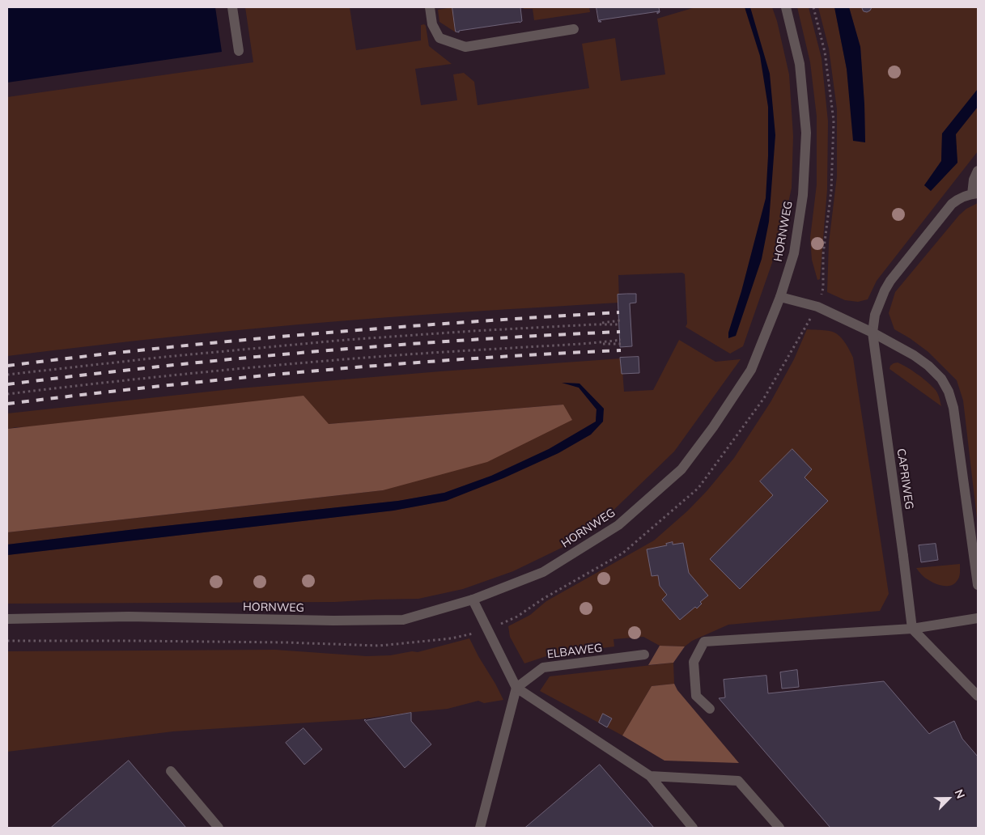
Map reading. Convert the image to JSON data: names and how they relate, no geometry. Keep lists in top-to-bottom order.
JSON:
{
  "streets": {
    "street": ["HORNWEG", "CAPRIWEG", "ELBAWEG"]
  },
  "north": "top right"
}
